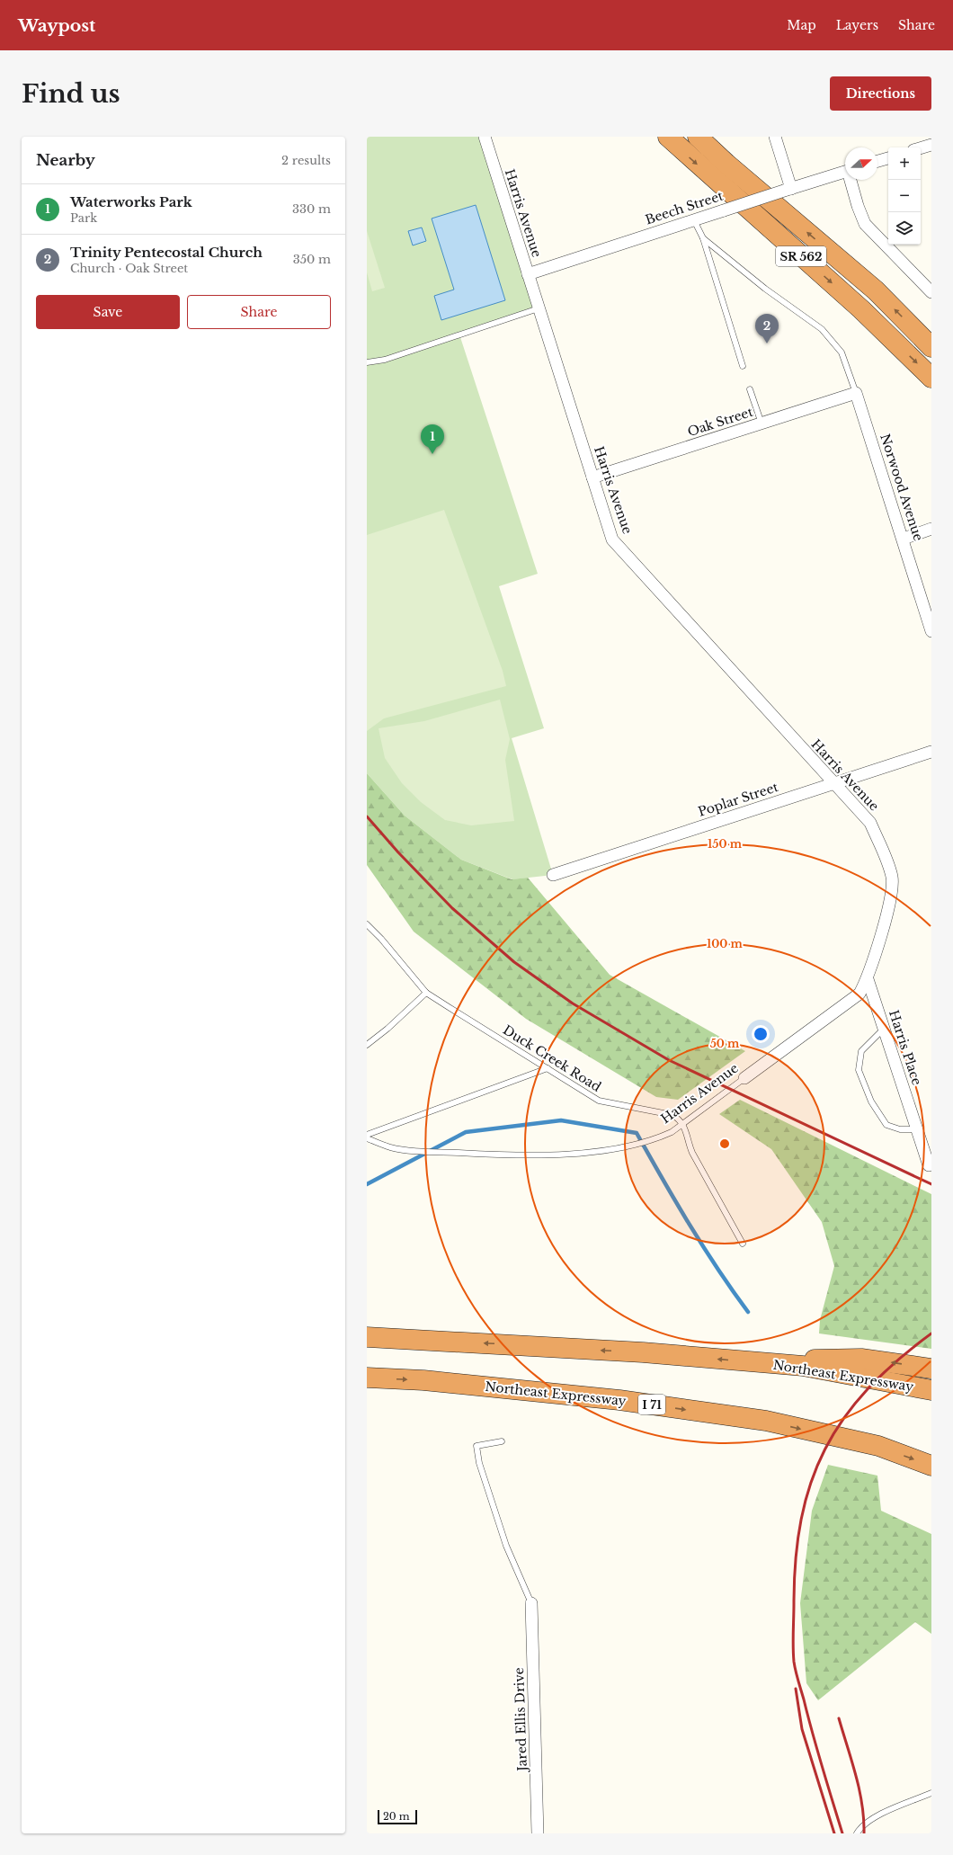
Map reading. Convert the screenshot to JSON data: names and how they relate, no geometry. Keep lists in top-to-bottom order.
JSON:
{
  "streets": {
    "highway": ["SR 562", "Northeast Expressway", "I 71"],
    "street": [
      "Beech Street",
      "Harris Avenue",
      "Oak Street",
      "Norwood Avenue",
      "Poplar Street",
      "Harris Place",
      "Jared Ellis Drive"
    ],
    "lane": ["Duck Creek Road"]
  },
  "crossings": [
    ["Beech Street", "Harris Avenue"],
    ["Harris Avenue", "Oak Street"],
    ["Harris Avenue", "Poplar Street"],
    ["Harris Avenue", "Harris Place"],
    ["Harris Avenue", "Duck Creek Road"],
    ["Oak Street", "Norwood Avenue"]
  ],
  "scale_bar": "20 m",
  "north": "right",
  "page": {
    "header": "Waypost",
    "nav": ["Map", "Layers", "Share"],
    "buttons": [
      "Directions",
      ["Save", "Share"]
    ],
    "title": "Find us",
    "heading": ["Nearby", "2 results"],
    "map_buttons": ["+", "−"],
    "list": [
      {
        "mark": "1",
        "name": "Waterworks Park",
        "note": "Park",
        "value": "330 m"
      },
      {
        "mark": "2",
        "name": "Trinity Pentecostal Church",
        "note": "Church · Oak Street",
        "value": "350 m"
      }
    ],
    "pins": ["2", "1"],
    "scale": "20 m"
  },
  "rings": ["150 m", "100 m", "50 m"]
}
